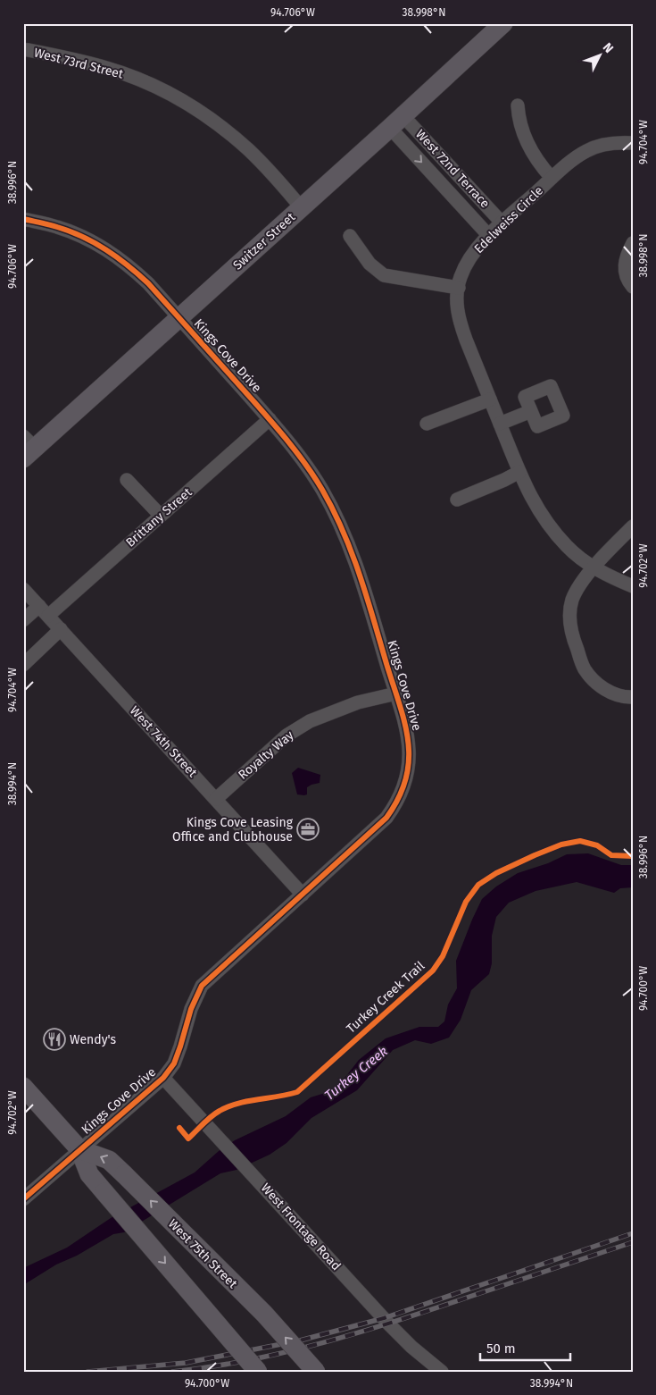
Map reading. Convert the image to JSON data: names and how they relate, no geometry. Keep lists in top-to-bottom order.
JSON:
{
  "streets": {
    "main road": ["Switzer Street", "West 75th Street"],
    "street": [
      "West 73rd Street",
      "West 72nd Terrace",
      "Edelweiss Circle",
      "Kings Cove Drive",
      "Brittany Street",
      "West 74th Street",
      "Royalty Way",
      "West Frontage Road"
    ],
    "cycle path": ["Turkey Creek Trail"]
  },
  "crossings": [
    ["West 73rd Street", "Switzer Street"],
    ["West 72nd Terrace", "Edelweiss Circle"],
    ["West 72nd Terrace", "Switzer Street"],
    ["Switzer Street", "Kings Cove Drive"],
    ["Kings Cove Drive", "Brittany Street"],
    ["Kings Cove Drive", "West 74th Street"],
    ["Kings Cove Drive", "Royalty Way"],
    ["Kings Cove Drive", "West Frontage Road"],
    ["Kings Cove Drive", "West 75th Street"],
    ["Brittany Street", "West 74th Street"],
    ["West 74th Street", "Royalty Way"]
  ],
  "water": ["Turkey Creek"],
  "places": {
    "office": ["Kings Cove Leasing Office and Clubhouse"],
    "restaurant": ["Wendy's"]
  },
  "scale_bar": "50 m",
  "north": "top right",
  "coordinates": [
    "94.706°W",
    "38.998°N",
    "94.704°W",
    "38.996°N",
    "94.702°W",
    "38.994°N",
    "94.700°W"
  ]
}
